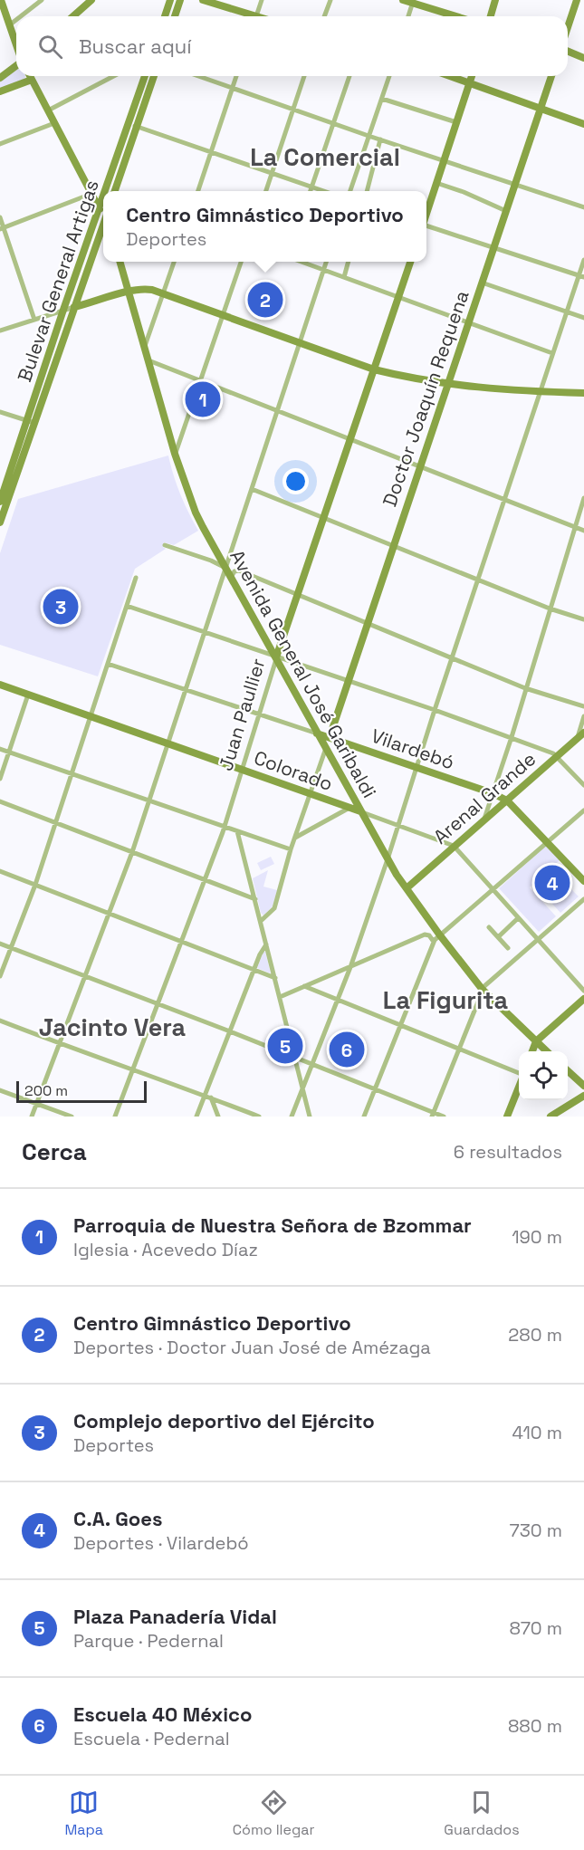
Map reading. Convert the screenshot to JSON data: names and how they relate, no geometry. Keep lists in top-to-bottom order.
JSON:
{
  "streets": {
    "street": [
      "Bulevar General Artigas",
      "Doctor Joaquín Requena",
      "Avenida General José Garibaldi",
      "Juan Paullier",
      "Vilardebó",
      "Colorado",
      "Arenal Grande"
    ]
  },
  "crossings": [
    ["Doctor Joaquín Requena", "Vilardebó"],
    ["Avenida General José Garibaldi", "Juan Paullier"],
    ["Avenida General José Garibaldi", "Vilardebó"],
    ["Avenida General José Garibaldi", "Colorado"],
    ["Avenida General José Garibaldi", "Arenal Grande"],
    ["Juan Paullier", "Vilardebó"],
    ["Juan Paullier", "Colorado"],
    ["Vilardebó", "Arenal Grande"],
    ["Colorado", "Arenal Grande"]
  ],
  "districts": ["La Comercial", "La Figurita", "Jacinto Vera"],
  "scale_bar": "200 m",
  "page": {
    "search": "Buscar aquí",
    "popup": ["Centro Gimnástico Deportivo", "Deportes"],
    "pins": [
      "2",
      "1",
      "3",
      "4",
      "5",
      "6"
    ],
    "scale": "200 m",
    "heading": ["Cerca", "6 resultados"],
    "list": [
      {
        "mark": "1",
        "name": "Parroquia de Nuestra Señora de Bzommar",
        "note": "Iglesia · Acevedo Díaz",
        "value": "190 m"
      },
      {
        "mark": "2",
        "name": "Centro Gimnástico Deportivo",
        "note": "Deportes · Doctor Juan José de Amézaga",
        "value": "280 m"
      },
      {
        "mark": "3",
        "name": "Complejo deportivo del Ejército",
        "note": "Deportes",
        "value": "410 m"
      },
      {
        "mark": "4",
        "name": "C.A. Goes",
        "note": "Deportes · Vilardebó",
        "value": "730 m"
      },
      {
        "mark": "5",
        "name": "Plaza Panadería Vidal",
        "note": "Parque · Pedernal",
        "value": "870 m"
      },
      {
        "mark": "6",
        "name": "Escuela 40 México",
        "note": "Escuela · Pedernal",
        "value": "880 m"
      }
    ],
    "nav": ["Mapa", "Cómo llegar", "Guardados"]
  }
}
